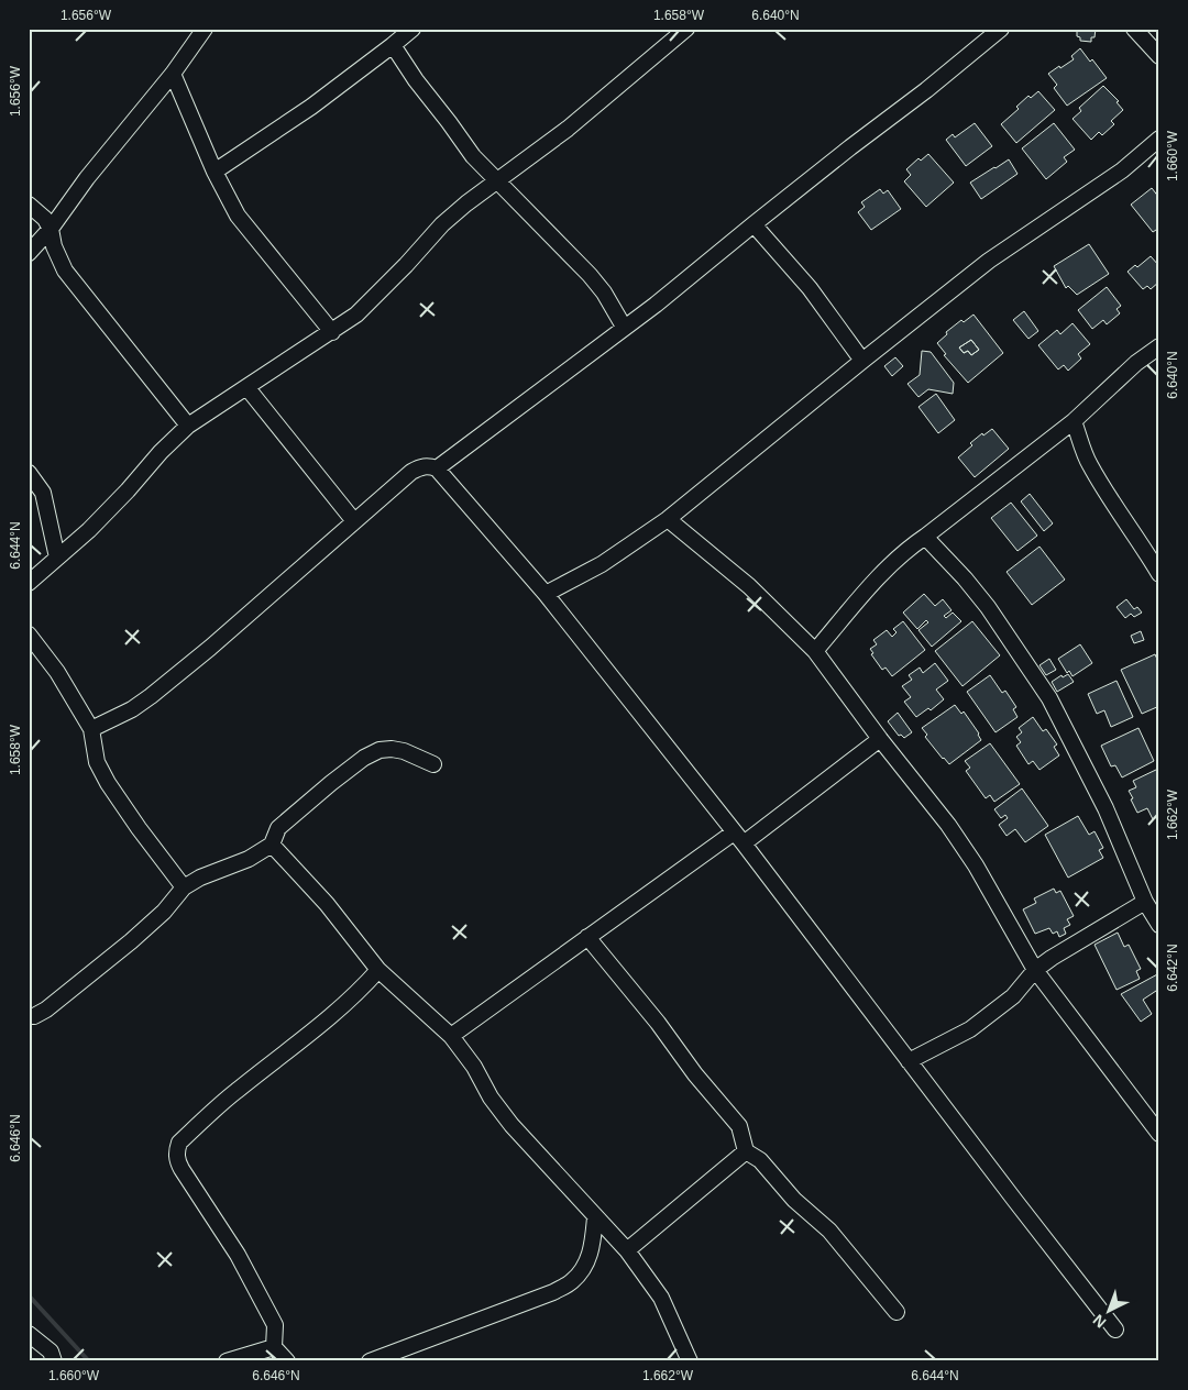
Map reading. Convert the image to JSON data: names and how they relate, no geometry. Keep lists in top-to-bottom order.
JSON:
{
  "north": "bottom left",
  "coordinates": [
    "1.656°W",
    "1.658°W",
    "6.640°N",
    "1.660°W",
    "6.644°N",
    "1.662°W",
    "6.642°N",
    "6.646°N"
  ]
}
